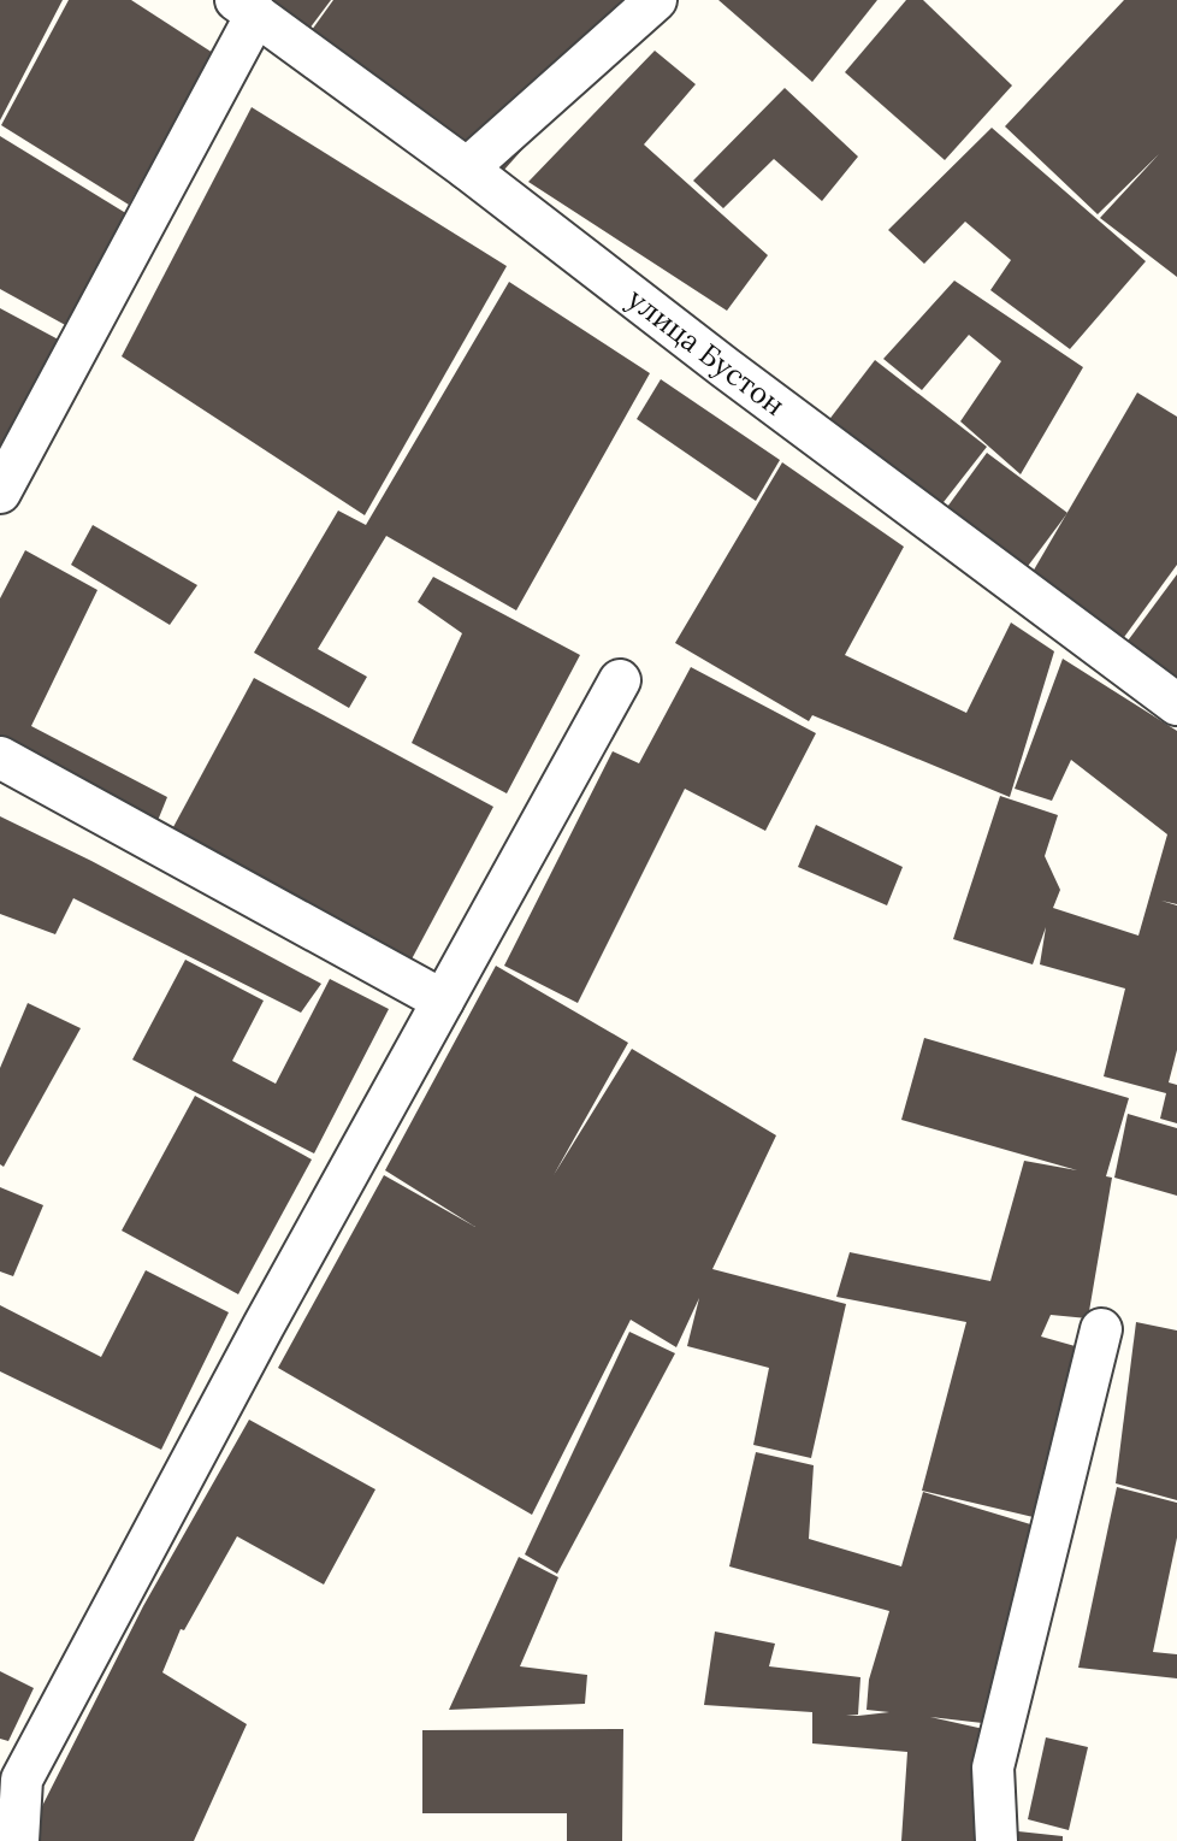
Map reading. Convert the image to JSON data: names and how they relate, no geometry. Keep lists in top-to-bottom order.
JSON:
{
  "streets": {
    "street": ["улица Бустон"]
  }
}
